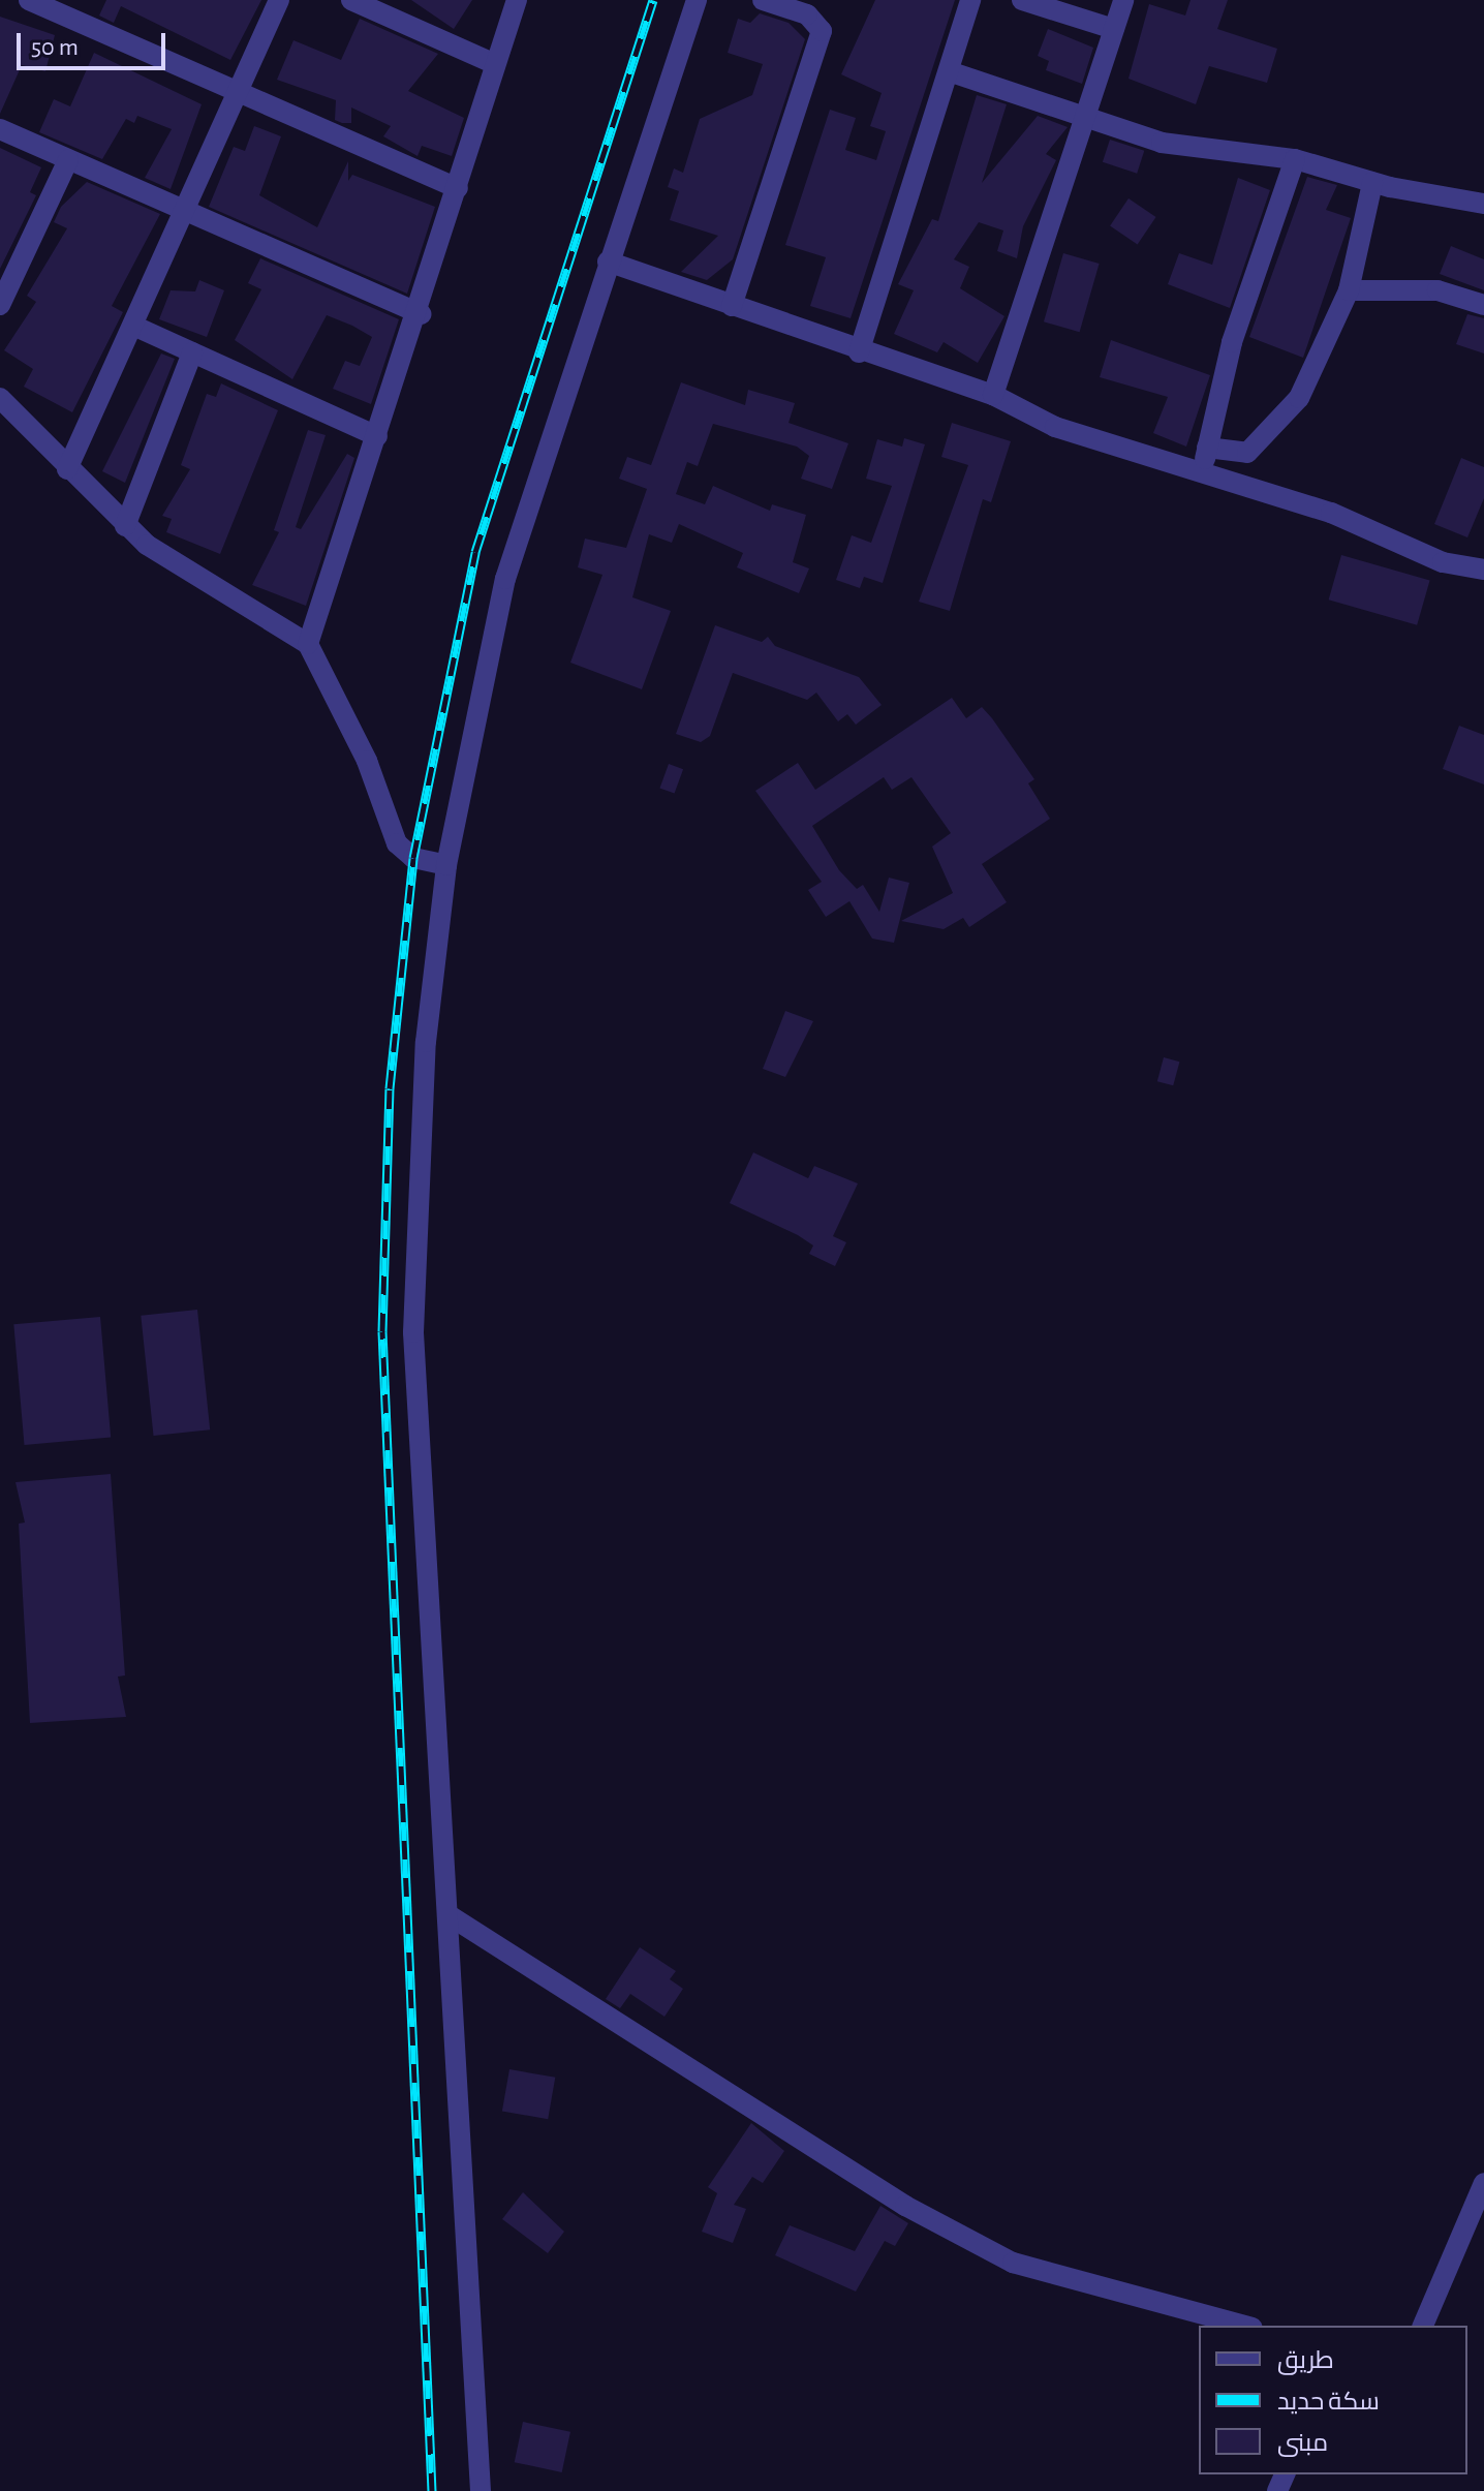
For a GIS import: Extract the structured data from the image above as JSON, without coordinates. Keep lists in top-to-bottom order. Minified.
{"legend":["طريق","سكة حديد","مبنى"],"scale_bar":"50 m"}
